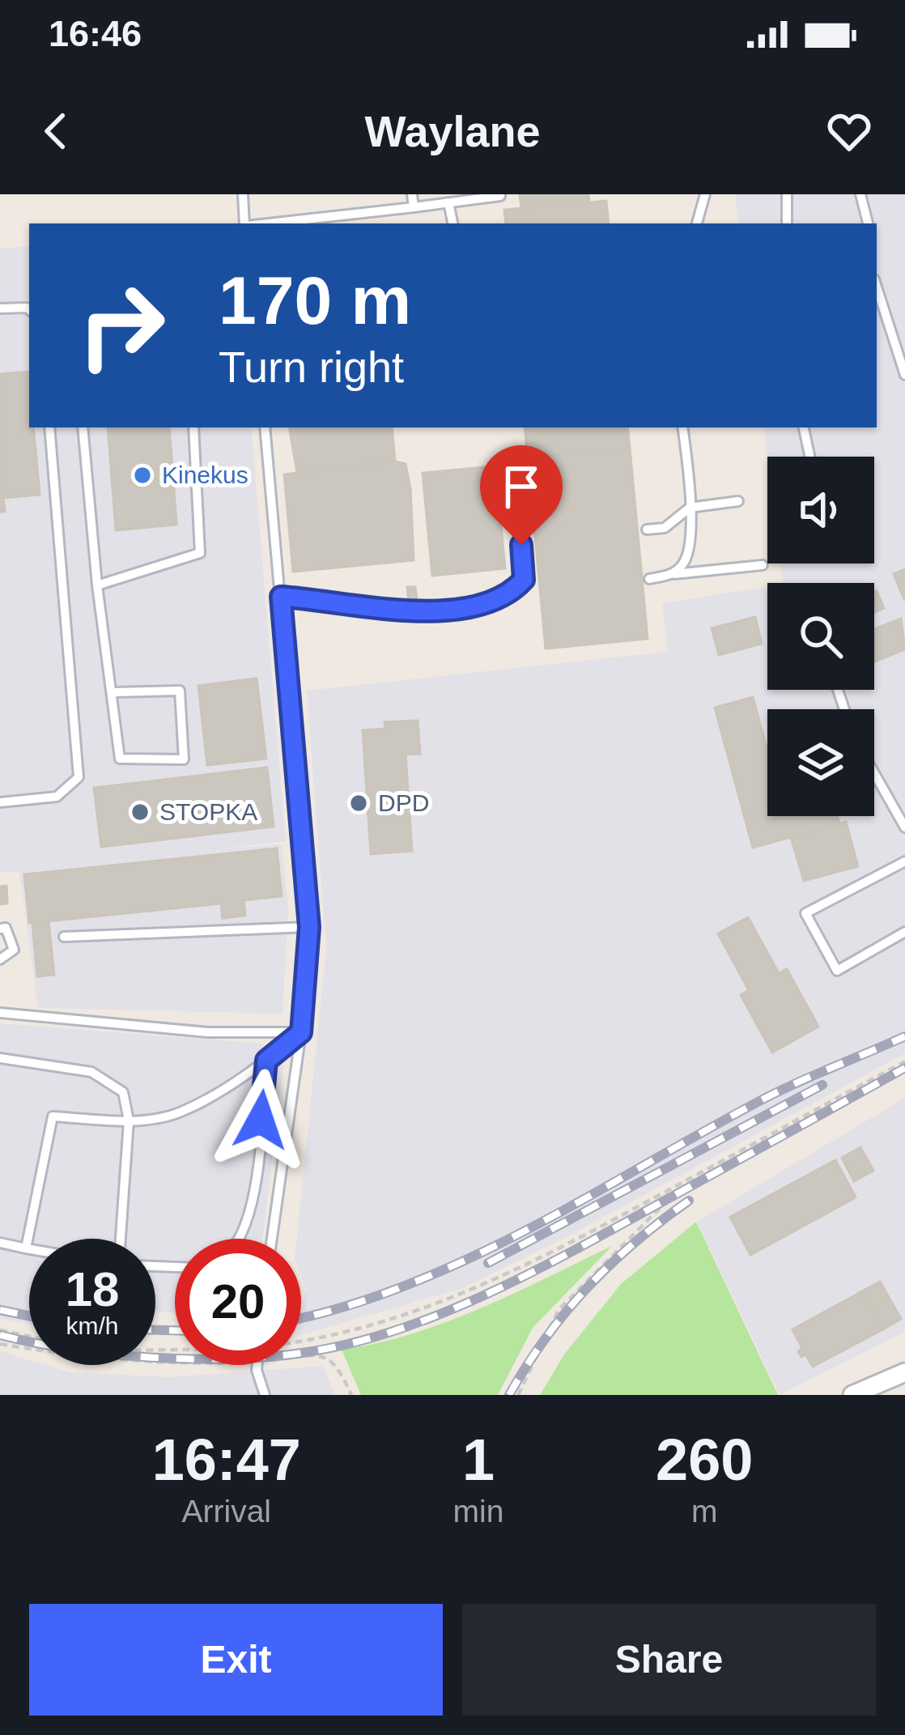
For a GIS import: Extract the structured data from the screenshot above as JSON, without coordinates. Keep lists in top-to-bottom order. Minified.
{"places":["Kinekus","DPD","STOPKA"],"page":{"status":"16:46","header":"Waylane","turn":["170 m","Turn right"],"speed":"18 km/h","limit":"20","eta":["16:47","Arrival","1","min","260","m"],"buttons":["Exit","Share"]}}
